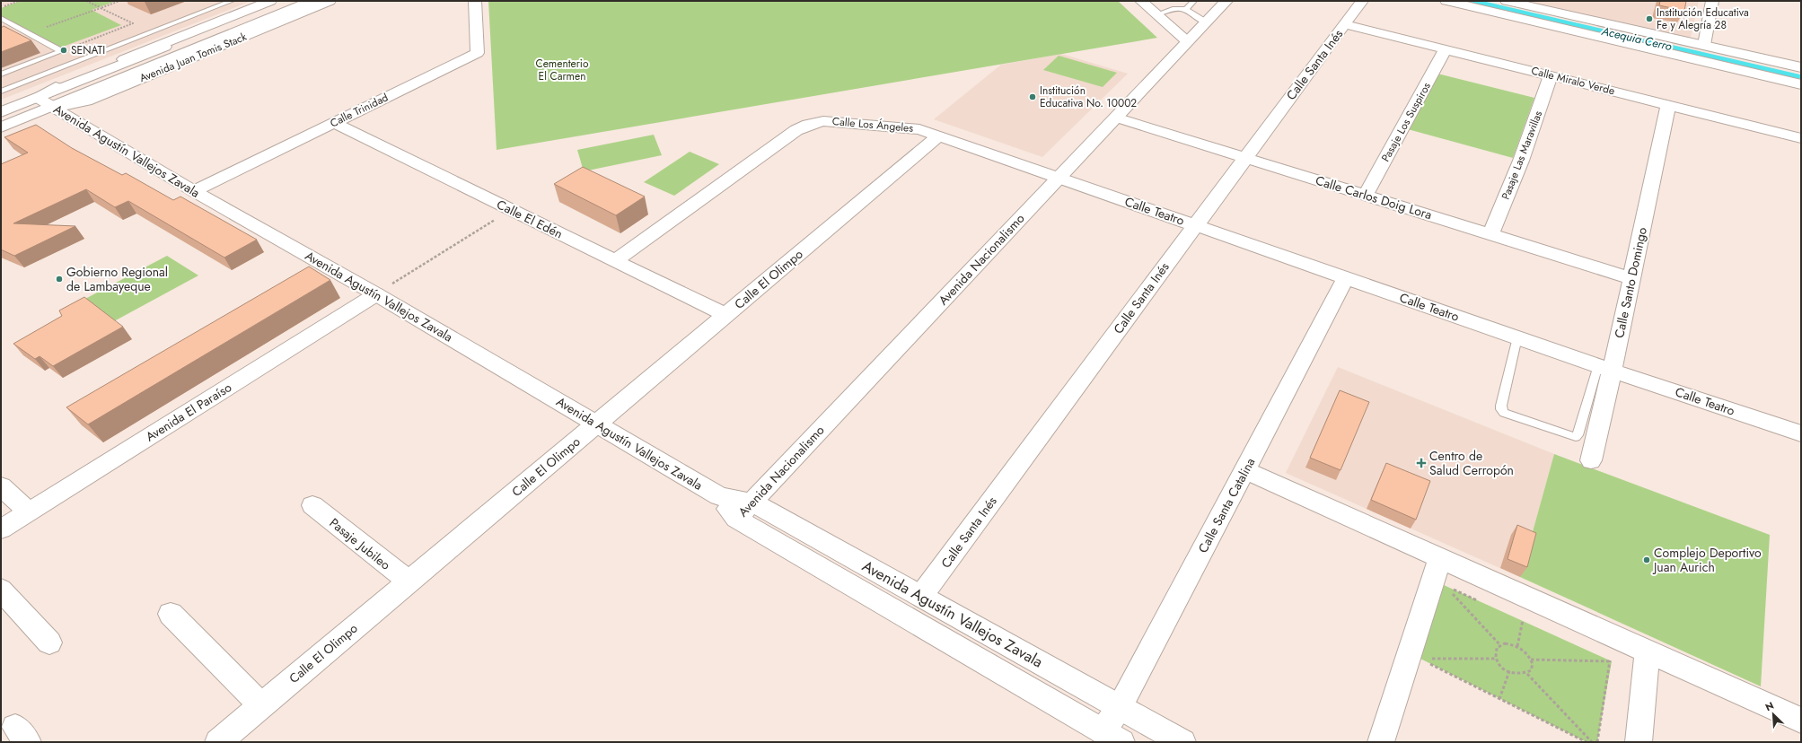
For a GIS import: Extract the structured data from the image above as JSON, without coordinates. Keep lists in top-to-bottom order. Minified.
{"streets":{"street":["Avenida Juan Tomis Stack","Calle Santa Inés","Calle Miralo Verde","Calle Trinidad","Pasaje Los Suspiros","Calle Los Ángeles","Avenida Agustín Vallejos Zavala","Pasaje Las Maravillas","Calle Carlos Doig Lora","Calle Teatro","Calle El Edén","Avenida Nacionalismo","Calle El Olimpo","Calle Santo Domingo","Avenida El Paraíso","Calle Santa Catalina","Pasaje Jubileo"]},"crossings":[["Avenida Juan Tomis Stack","Avenida Agustín Vallejos Zavala"],["Calle Santa Inés","Calle Miralo Verde"],["Calle Santa Inés","Avenida Agustín Vallejos Zavala"],["Calle Santa Inés","Calle Carlos Doig Lora"],["Calle Santa Inés","Calle Teatro"],["Calle Miralo Verde","Pasaje Los Suspiros"],["Calle Miralo Verde","Pasaje Las Maravillas"],["Calle Miralo Verde","Calle Santo Domingo"],["Calle Trinidad","Avenida Agustín Vallejos Zavala"],["Calle Trinidad","Calle El Edén"],["Pasaje Los Suspiros","Calle Carlos Doig Lora"],["Calle Los Ángeles","Calle Teatro"],["Calle Los Ángeles","Calle El Edén"],["Calle Los Ángeles","Avenida Nacionalismo"],["Calle Los Ángeles","Calle El Olimpo"],["Avenida Agustín Vallejos Zavala","Avenida Nacionalismo"],["Avenida Agustín Vallejos Zavala","Calle El Olimpo"],["Avenida Agustín Vallejos Zavala","Avenida El Paraíso"],["Avenida Agustín Vallejos Zavala","Calle Santa Catalina"],["Pasaje Las Maravillas","Calle Carlos Doig Lora"],["Calle Carlos Doig Lora","Avenida Nacionalismo"],["Calle Carlos Doig Lora","Calle Santo Domingo"],["Calle Teatro","Avenida Nacionalismo"],["Calle Teatro","Calle Santo Domingo"],["Calle Teatro","Calle Santa Catalina"],["Calle El Edén","Calle El Olimpo"],["Calle El Olimpo","Pasaje Jubileo"]],"water":["Acequia Cerro"],"parks":["Cementerio El Carmen"],"places":{"other":["Institución Educativa Fe y Alegría 28","SENATI","Institución Educativa No. 10002","Gobierno Regional de Lambayeque","Complejo Deportivo Juan Aurich"],"health":["Centro de Salud Cerropón"]},"north":"top left"}
